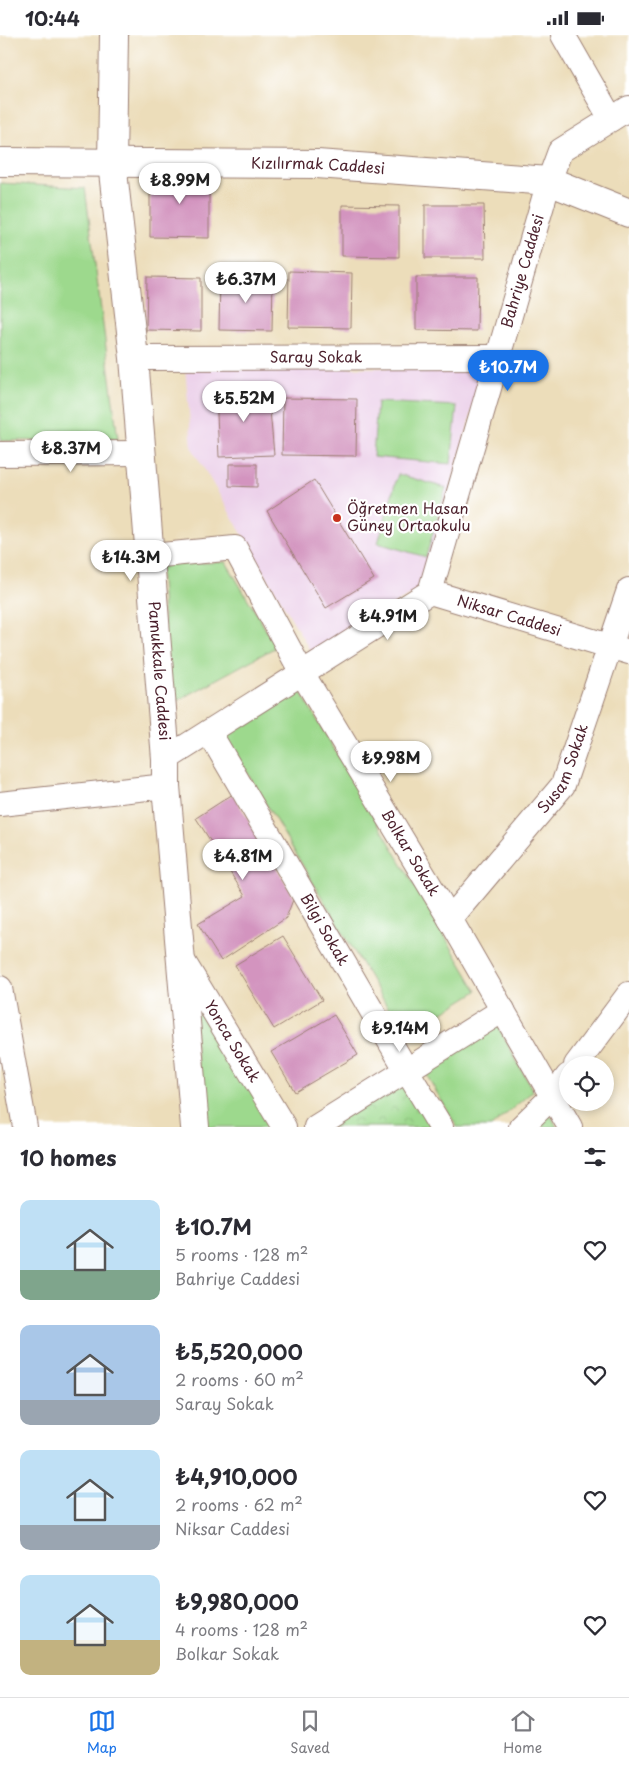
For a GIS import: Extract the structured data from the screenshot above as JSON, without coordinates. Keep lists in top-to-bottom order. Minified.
{"streets":{"street":["Kızılırmak Caddesi","Bahriye Caddesi","Saray Sokak","Niksar Caddesi","Pamukkale Caddesi","Susam Sokak","Bolkar Sokak","Bilgi Sokak","Yonca Sokak"]},"crossings":[["Kızılırmak Caddesi","Bahriye Caddesi"],["Kızılırmak Caddesi","Pamukkale Caddesi"],["Bahriye Caddesi","Saray Sokak"],["Bahriye Caddesi","Niksar Caddesi"],["Saray Sokak","Pamukkale Caddesi"],["Niksar Caddesi","Susam Sokak"],["Pamukkale Caddesi","Bolkar Sokak"],["Pamukkale Caddesi","Yonca Sokak"],["Susam Sokak","Bolkar Sokak"]],"places":["Öğretmen Hasan Güney Ortaokulu"],"page":{"status":"10:44","price":["₺8.99M","₺6.37M","₺10.7M","₺5.52M","₺8.37M","₺14.3M","₺4.91M","₺9.98M","₺4.81M","₺9.14M"],"heading":"10 homes","list":[{"name":"₺10.7M","note":"5 rooms · 128 m² · Bahriye Caddesi"},{"name":"₺5,520,000","note":"2 rooms · 60 m² · Saray Sokak"},{"name":"₺4,910,000","note":"2 rooms · 62 m² · Niksar Caddesi"},{"name":"₺9,980,000","note":"4 rooms · 128 m² · Bolkar Sokak"}],"tabs":["Map","Saved","Home"]}}
